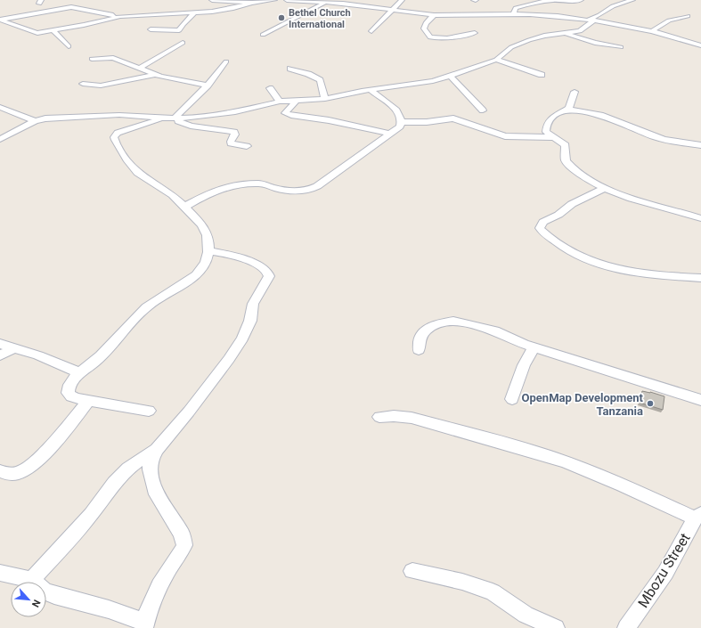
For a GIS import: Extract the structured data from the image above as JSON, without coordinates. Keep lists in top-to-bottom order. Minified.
{"streets":{"street":["Mbozu Street"]},"places":["Bethel Church International","OpenMap Development Tanzania"],"north":"bottom right"}
